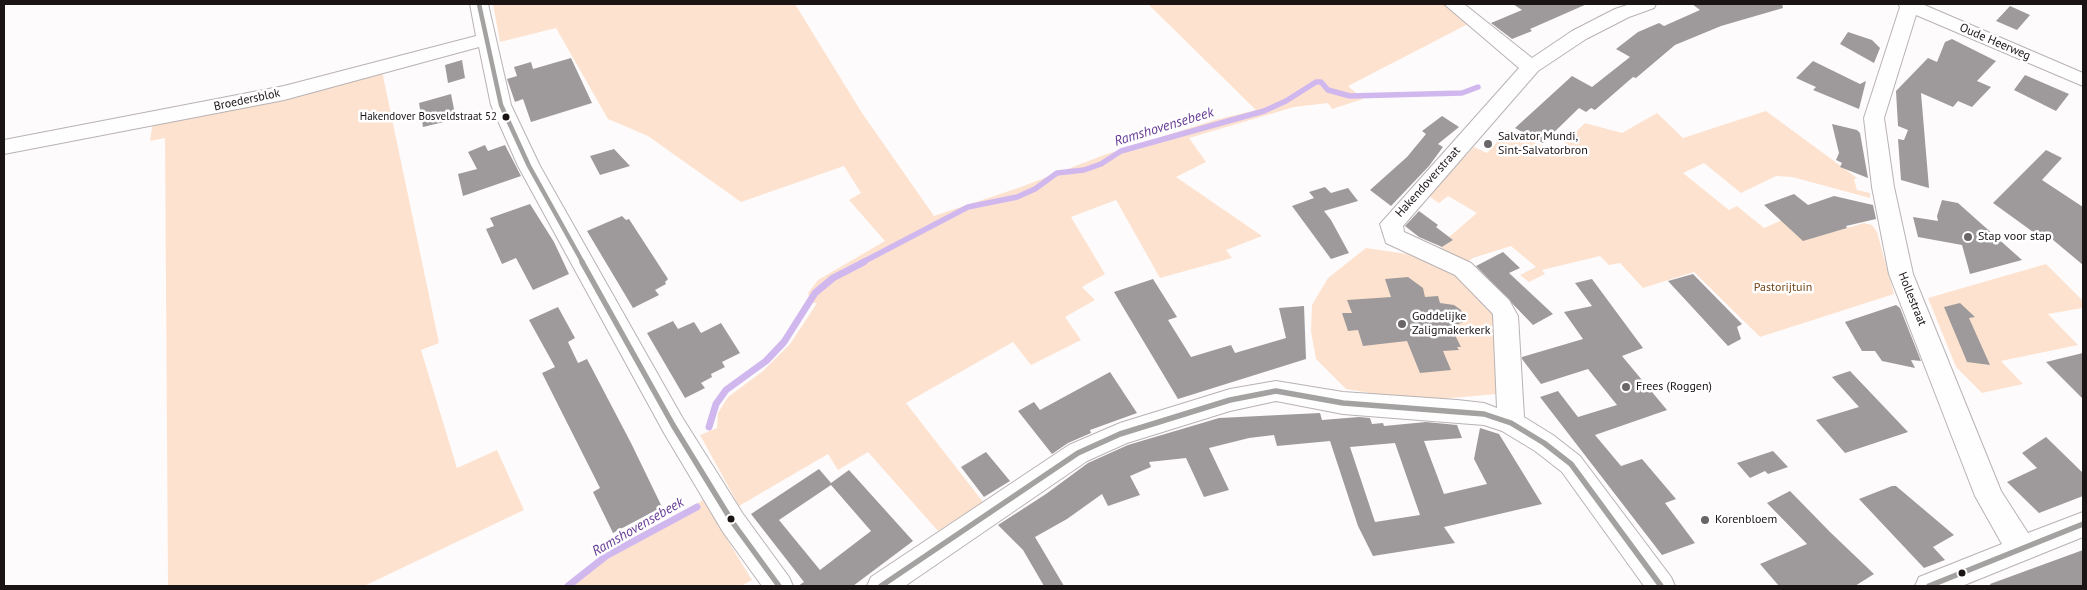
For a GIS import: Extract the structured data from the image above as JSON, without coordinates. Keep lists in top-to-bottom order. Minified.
{"streets":{"street":["Oude Heerweg","Broedersblok","Hakendoverstraat","Hollestraat"]},"crossings":[["Oude Heerweg","Hollestraat"]],"water":["Ramshovensebeek"],"parks":["Pastorijtuin"],"places":["Hakendover Bosveldstraat 52","Salvator Mundi, Sint-Salvatorbron","Stap voor stap","Goddelijke Zaligmakerkerk","Frees (Roggen)","Korenbloem"]}
